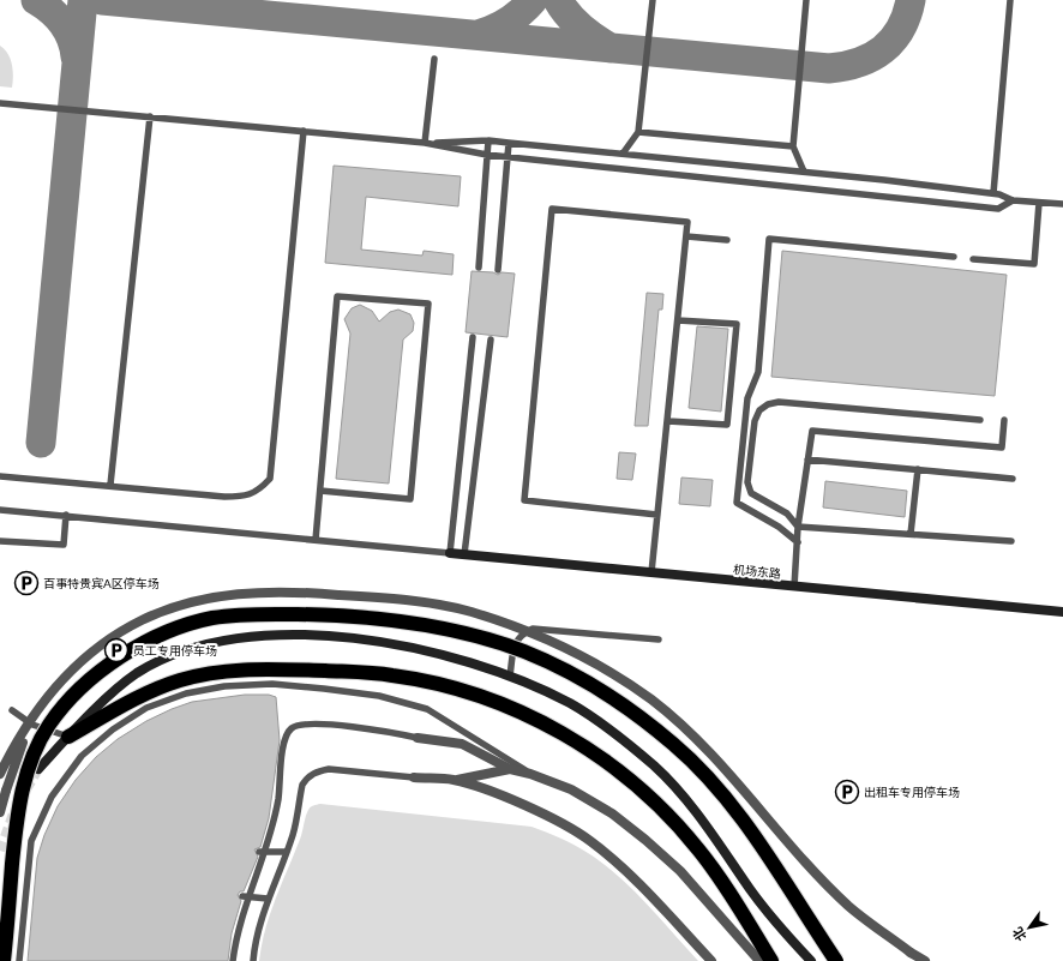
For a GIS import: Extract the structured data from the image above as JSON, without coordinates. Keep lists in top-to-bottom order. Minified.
{"streets":{"main road":["机场东路"]},"places":{"parking":["百事特贵宾A区停车场","员工专用停车场","出租车专用停车场"]},"north":"bottom left"}
